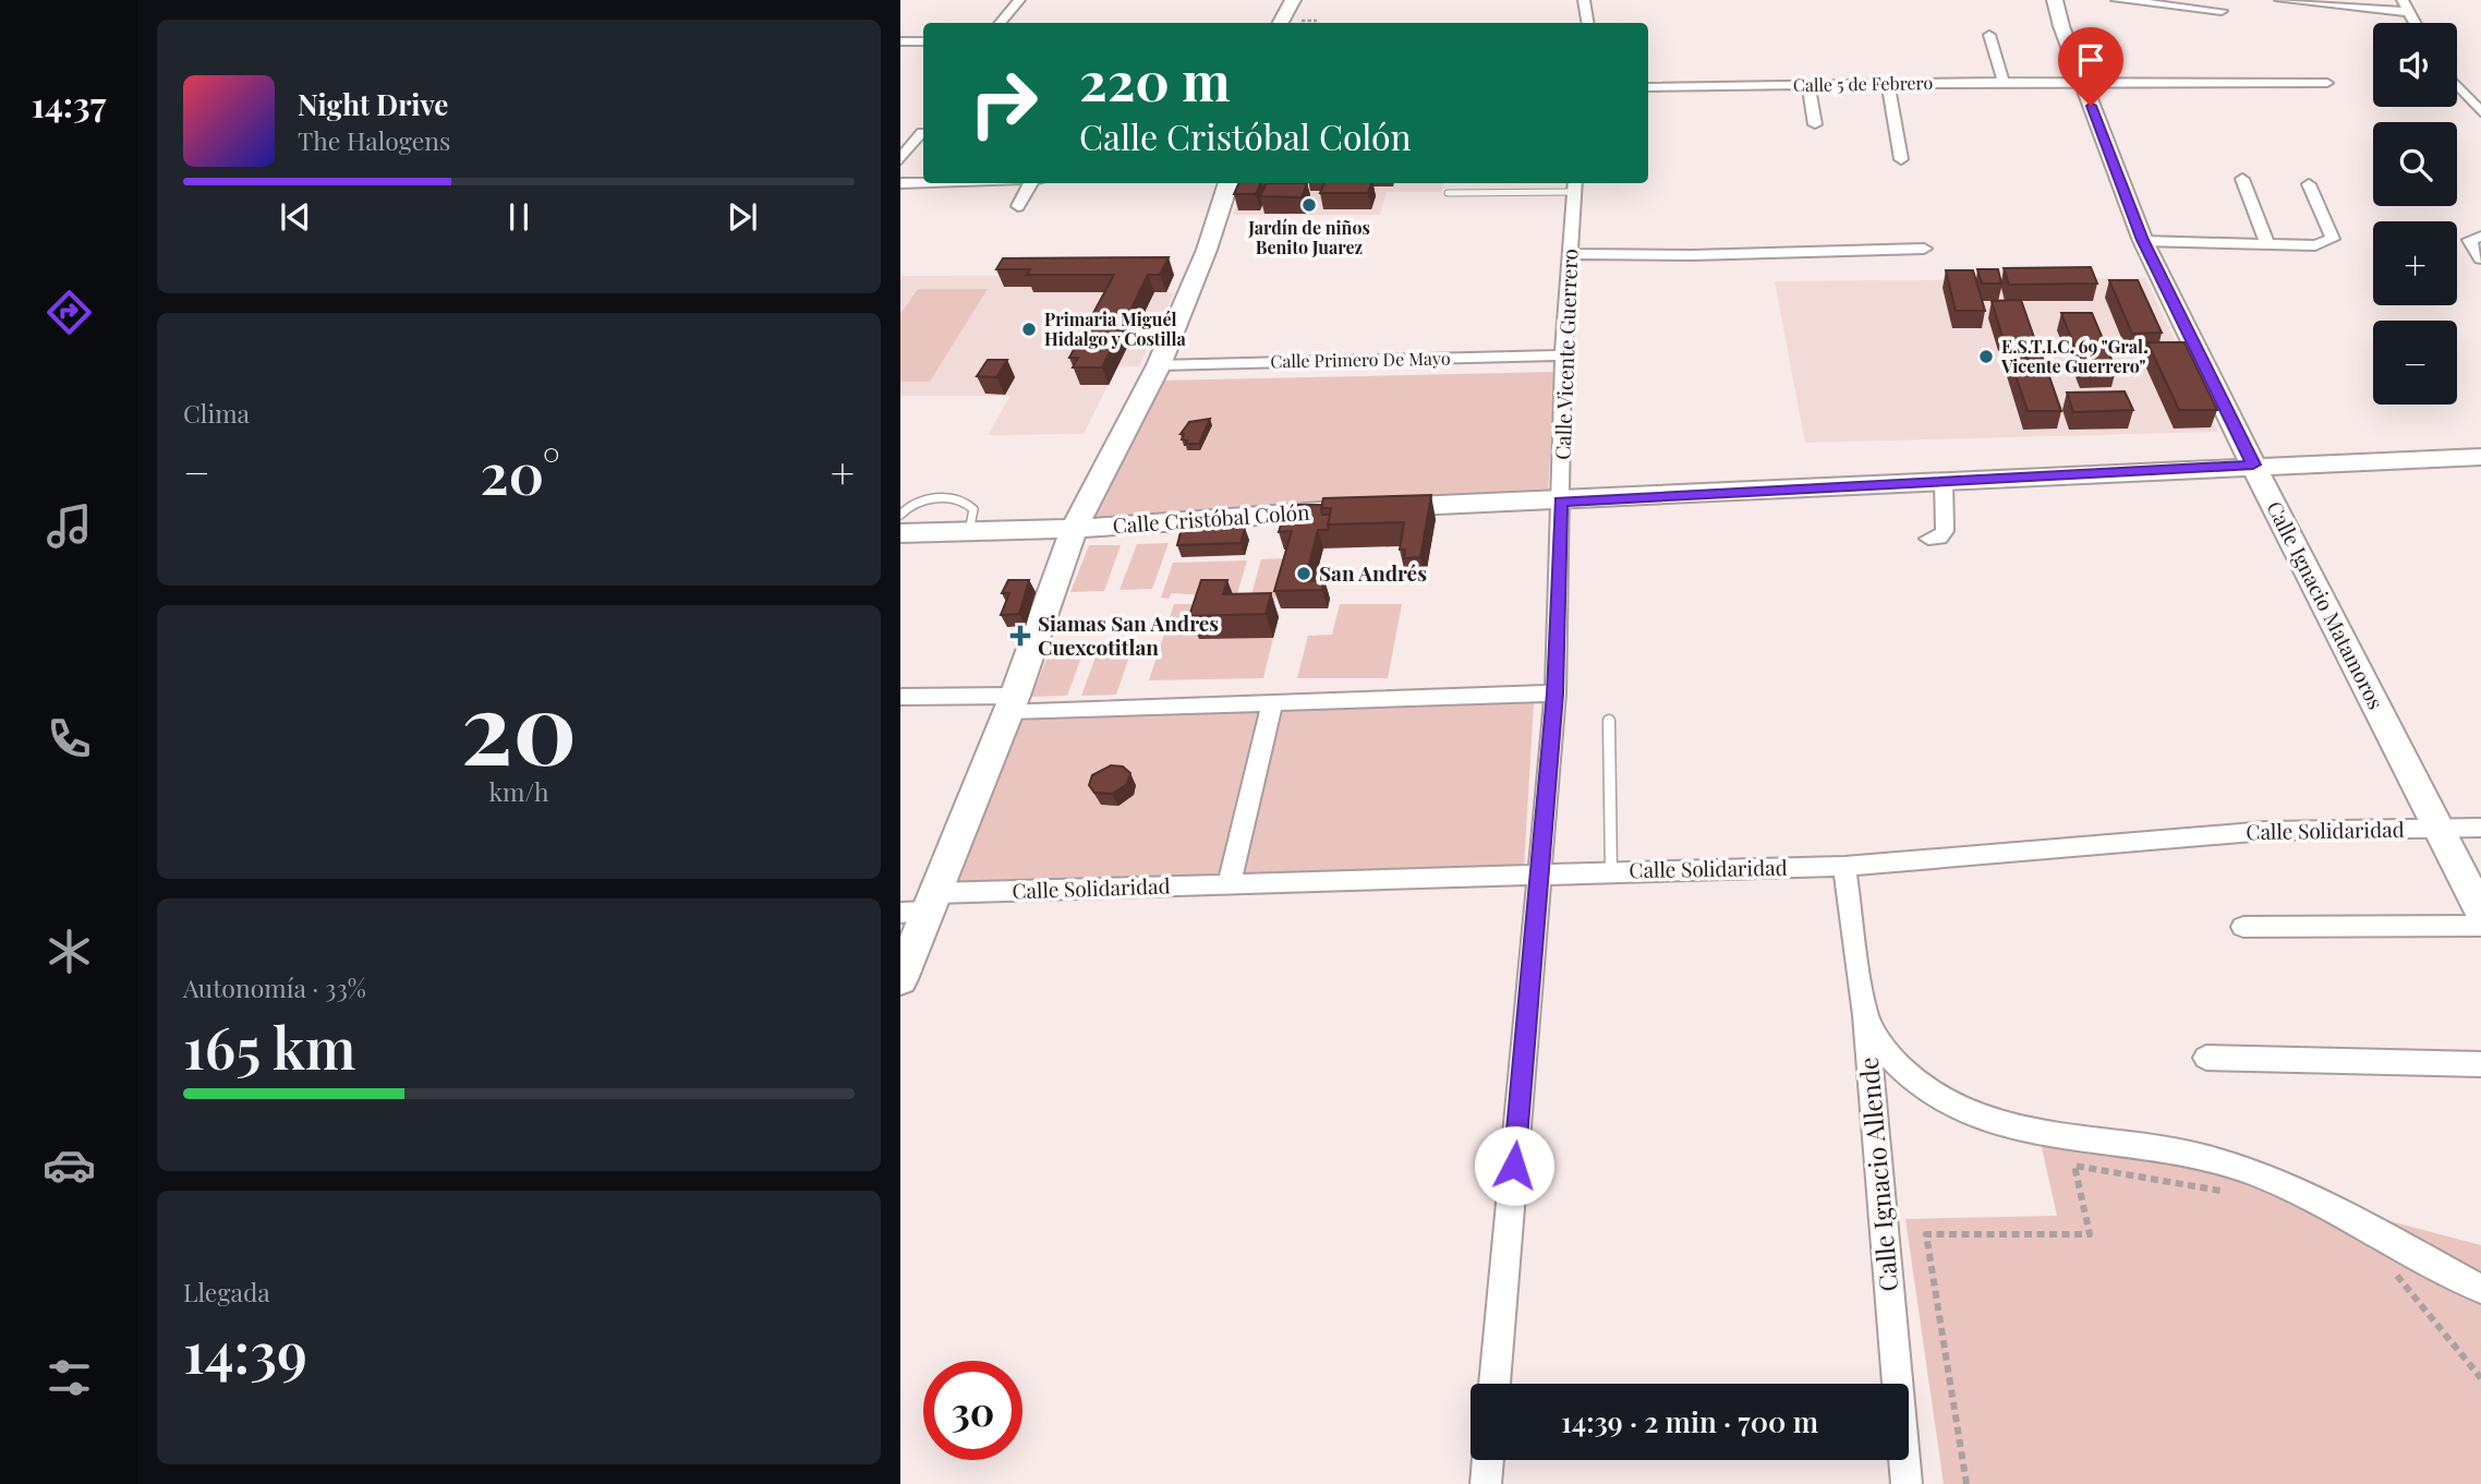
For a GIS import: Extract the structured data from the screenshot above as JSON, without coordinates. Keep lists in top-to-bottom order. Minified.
{"streets":{"main road":["Calle Cristóbal Colón","Calle Ignacio Matamoros"],"street":["Calle 5 de Febrero","Calle Vicente Guerrero","Calle Primero De Mayo","Calle Solidaridad","Calle Ignacio Allende"]},"crossings":[["Calle 5 de Febrero","Calle Ignacio Matamoros"],["Calle Vicente Guerrero","Calle Primero De Mayo"],["Calle Vicente Guerrero","Calle Cristóbal Colón"],["Calle Vicente Guerrero","Calle Solidaridad"],["Calle Cristóbal Colón","Calle Ignacio Matamoros"],["Calle Ignacio Matamoros","Calle Solidaridad"],["Calle Solidaridad","Calle Ignacio Allende"]],"places":{"other":["Jardín de niños Benito Juarez","Primaria Miguél Hidalgo y Costilla","E.S.T.I.C. 69 \"Gral. Vicente Guerrero\"","San Andrés"],"health":["Siamas San Andres Cuexcotitlan"]},"page":{"tabs":"14:37","map_buttons":["+","−"],"turn":["220 m","Calle Cristóbal Colón"],"song":["Night Drive","The Halogens"],"tile":["Clima",["20","km/h"],["Autonomía · 33%","165 km"],["Llegada","14:39"]],"heat":["−","20°","+"],"limit":"30","trip":"14:39 · 2 min · 700 m"}}
